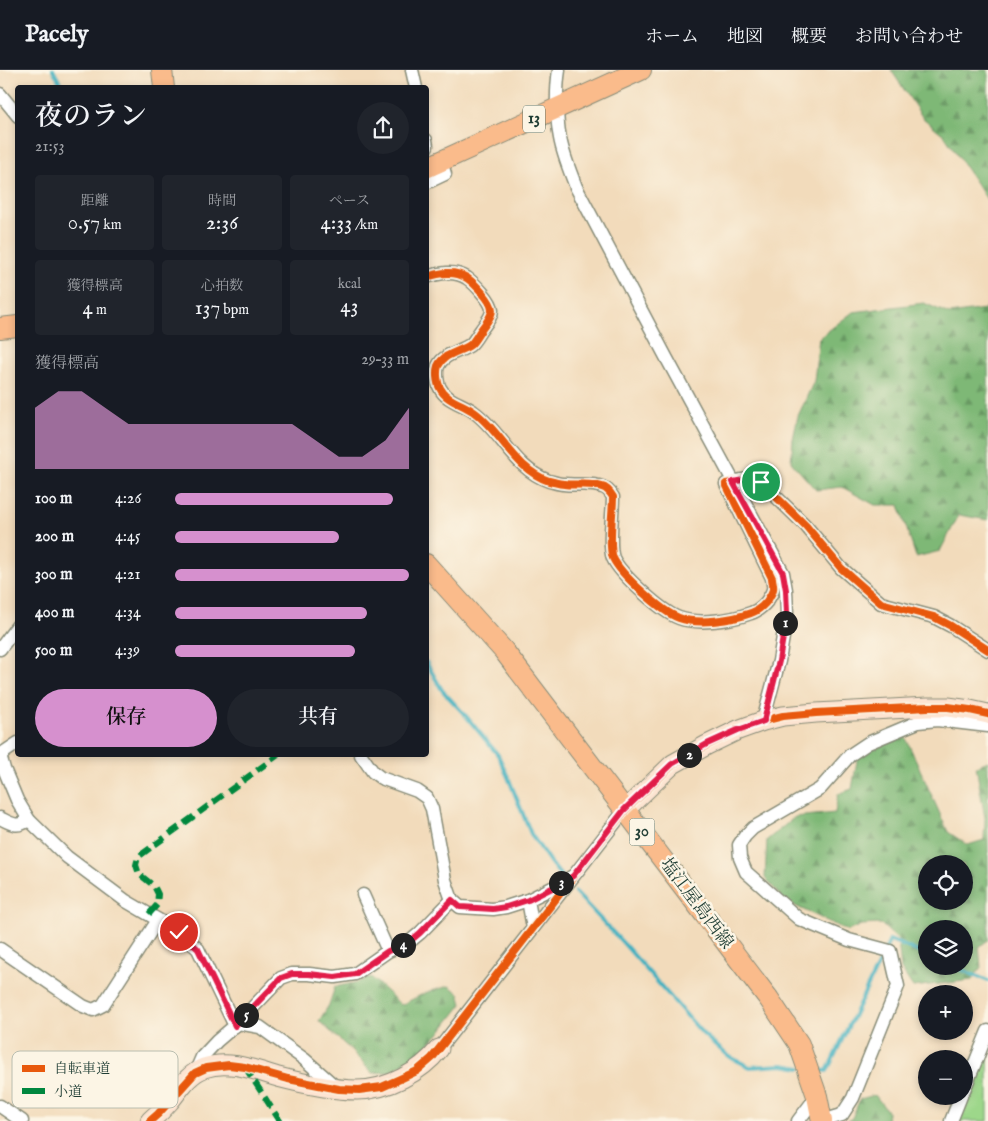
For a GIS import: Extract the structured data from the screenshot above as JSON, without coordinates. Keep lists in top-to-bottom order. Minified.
{"streets":{"main road":["13","30","塩江屋島西線"]},"legend":["自転車道","小道"],"page":{"header":"Pacely","nav":["ホーム","地図","概要","お問い合わせ"],"heading":["夜のラン","21:53"],"stats":[["距離","0.57 km"],["時間","2:36"],["ペース","4:33 /km"],["獲得標高","4 m"],["心拍数","137 bpm"],["kcal","43"]],"chart":["獲得標高","29–33 m"],"list":[{"name":"100 m","note":"4:26"},{"name":"200 m","note":"4:45"},{"name":"300 m","note":"4:21"},{"name":"400 m","note":"4:34"},{"name":"500 m","note":"4:39"}],"pins":["1","2","3","4","5"],"buttons":["保存","共有"],"map_buttons":["+","−"]}}
